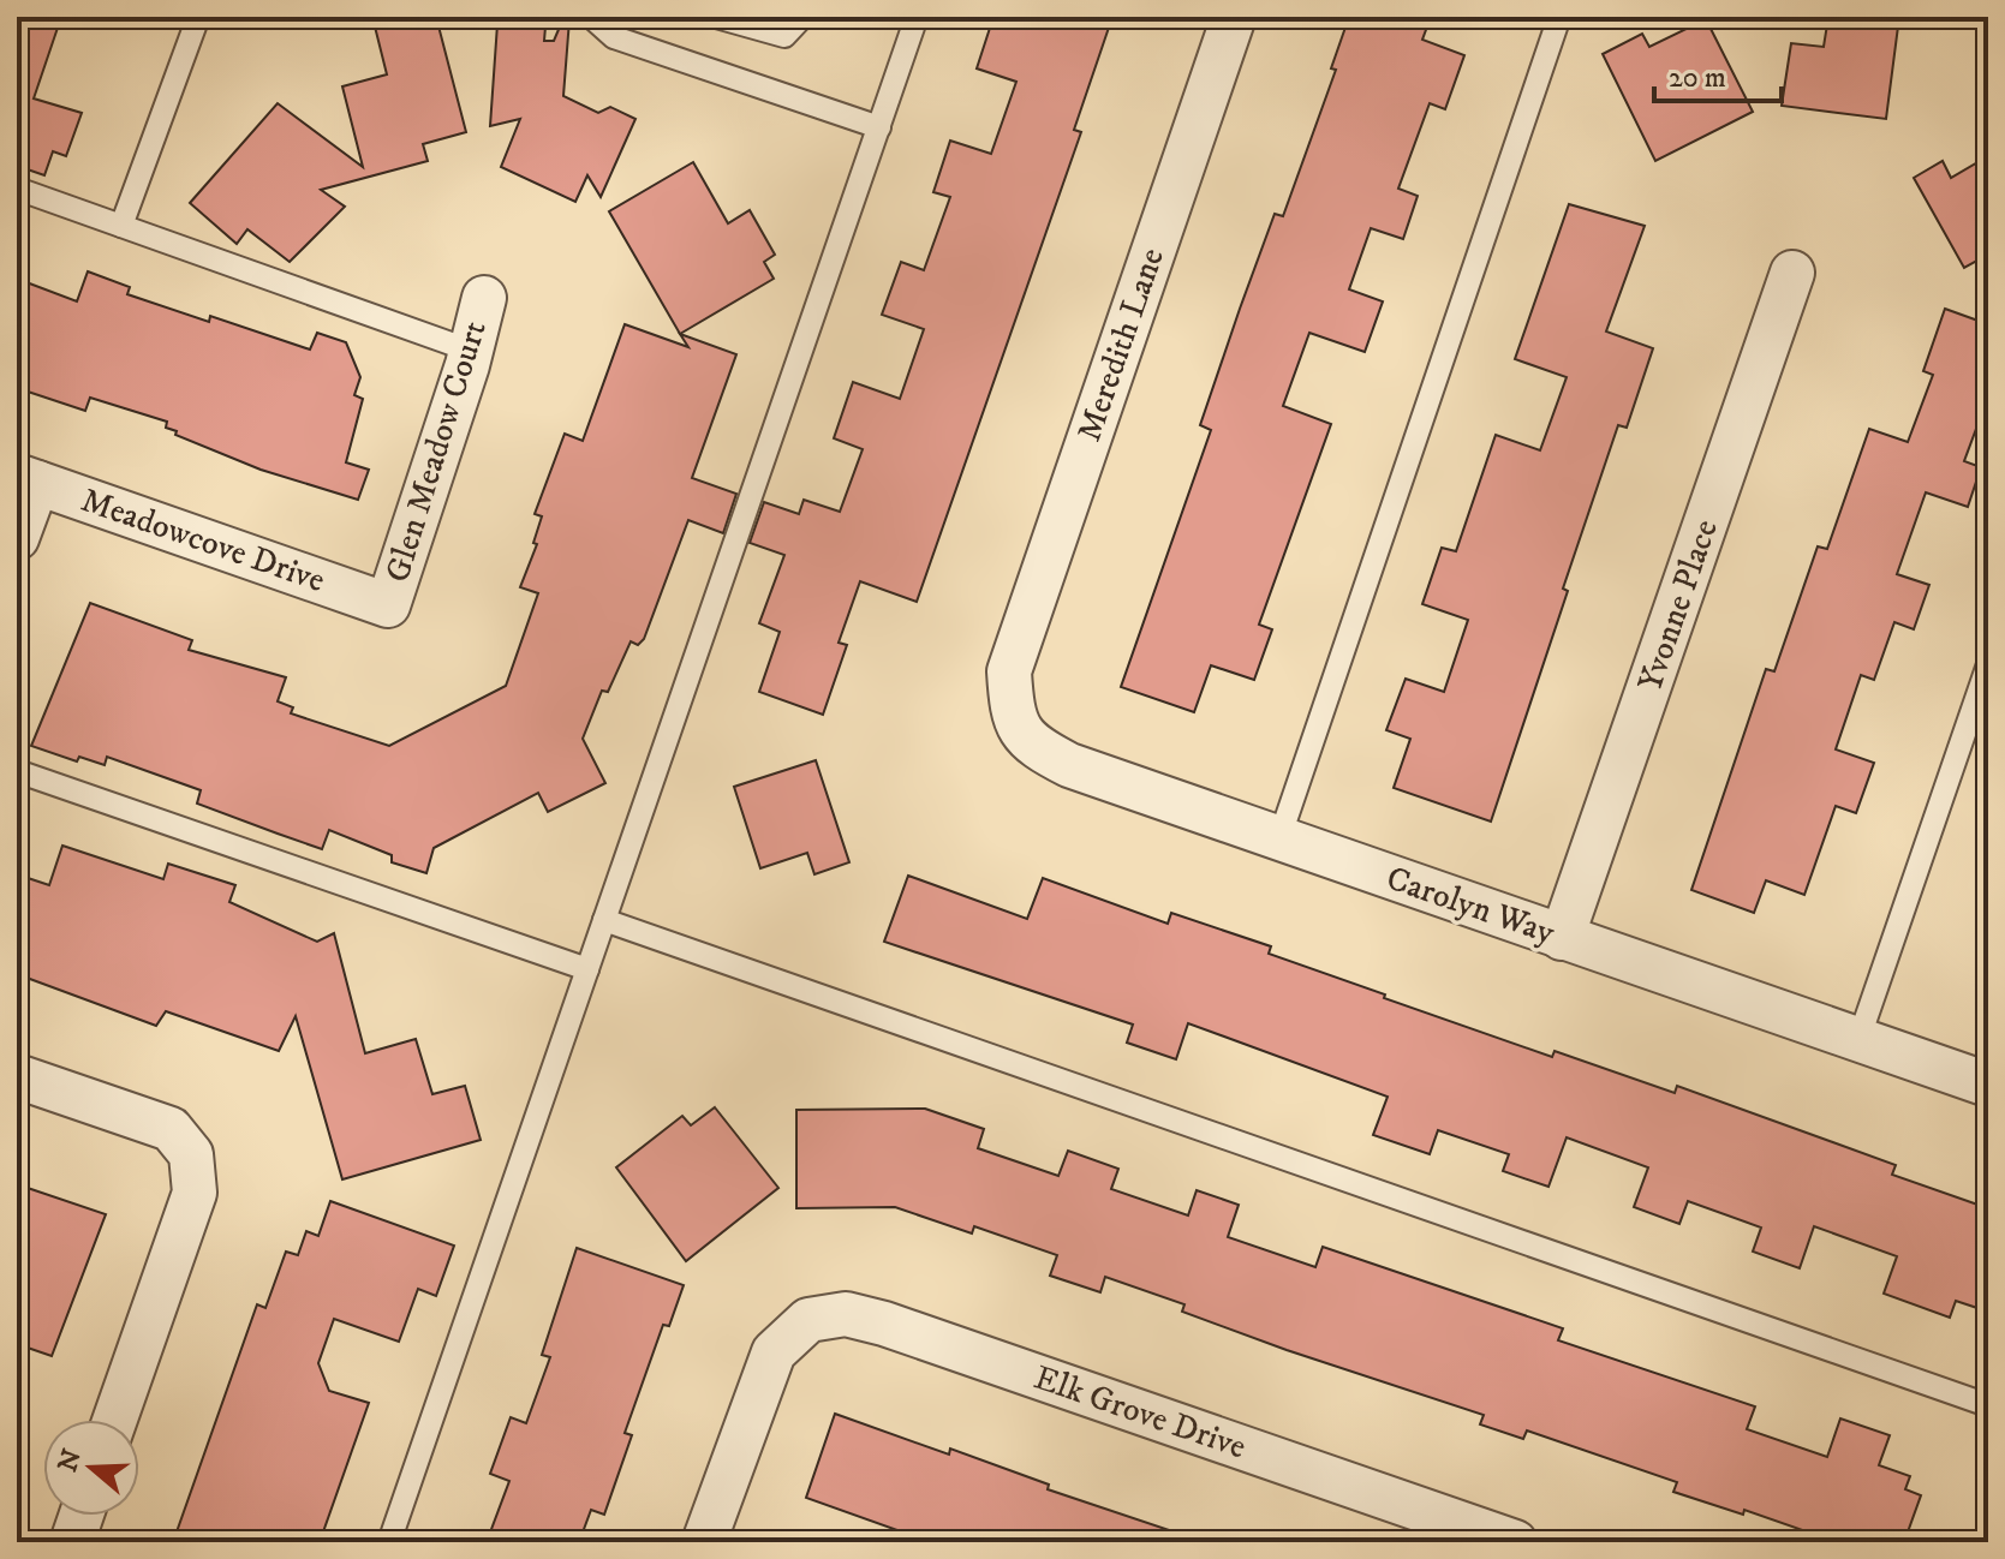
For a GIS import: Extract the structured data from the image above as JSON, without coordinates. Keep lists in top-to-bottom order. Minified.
{"streets":{"street":["Meredith Lane","Glen Meadow Court","Meadowcove Drive","Yvonne Place","Carolyn Way","Elk Grove Drive"]},"crossings":[["Meredith Lane","Carolyn Way"],["Glen Meadow Court","Meadowcove Drive"],["Yvonne Place","Carolyn Way"]],"scale_bar":"20 m","north":"left"}
